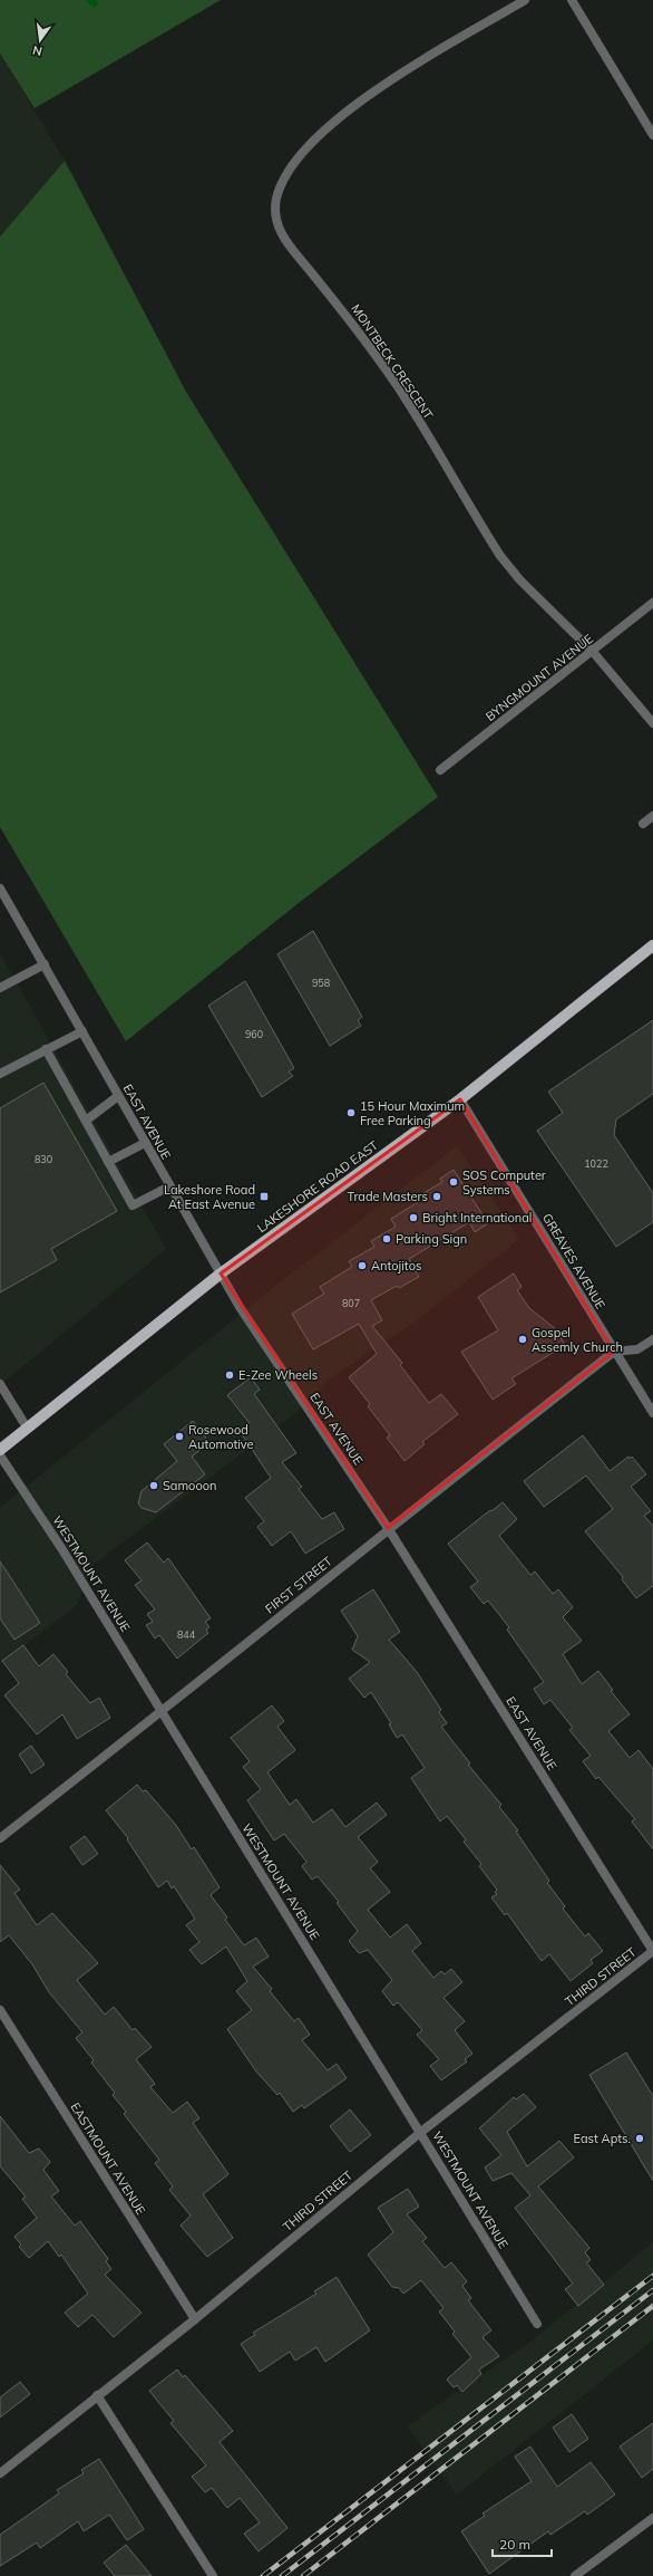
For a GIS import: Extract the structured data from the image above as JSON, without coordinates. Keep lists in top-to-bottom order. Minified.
{"streets":{"main road":["LAKESHORE ROAD EAST"],"street":["MONTBECK CRESCENT","BYNGMOUNT AVENUE","EAST AVENUE","GREAVES AVENUE","WESTMOUNT AVENUE","FIRST STREET","THIRD STREET","EASTMOUNT AVENUE"]},"crossings":[["MONTBECK CRESCENT","BYNGMOUNT AVENUE"],["EAST AVENUE","LAKESHORE ROAD EAST"],["EAST AVENUE","FIRST STREET"],["EAST AVENUE","THIRD STREET"],["LAKESHORE ROAD EAST","GREAVES AVENUE"],["GREAVES AVENUE","FIRST STREET"],["WESTMOUNT AVENUE","FIRST STREET"],["WESTMOUNT AVENUE","THIRD STREET"],["THIRD STREET","EASTMOUNT AVENUE"]],"places":{"other":["15 Hour Maximum Free Parking","SOS Computer Systems","Trade Masters","Bright International","Parking Sign","Antojitos","Gospel Assemly Church","E-Zee Wheels","Rosewood Automotive","Samooon","East Apts."],"transit":["Lakeshore Road At East Avenue"]},"house_numbers":["958","960","830","1022","807","844"],"scale_bar":"20 m","north":"bottom"}
